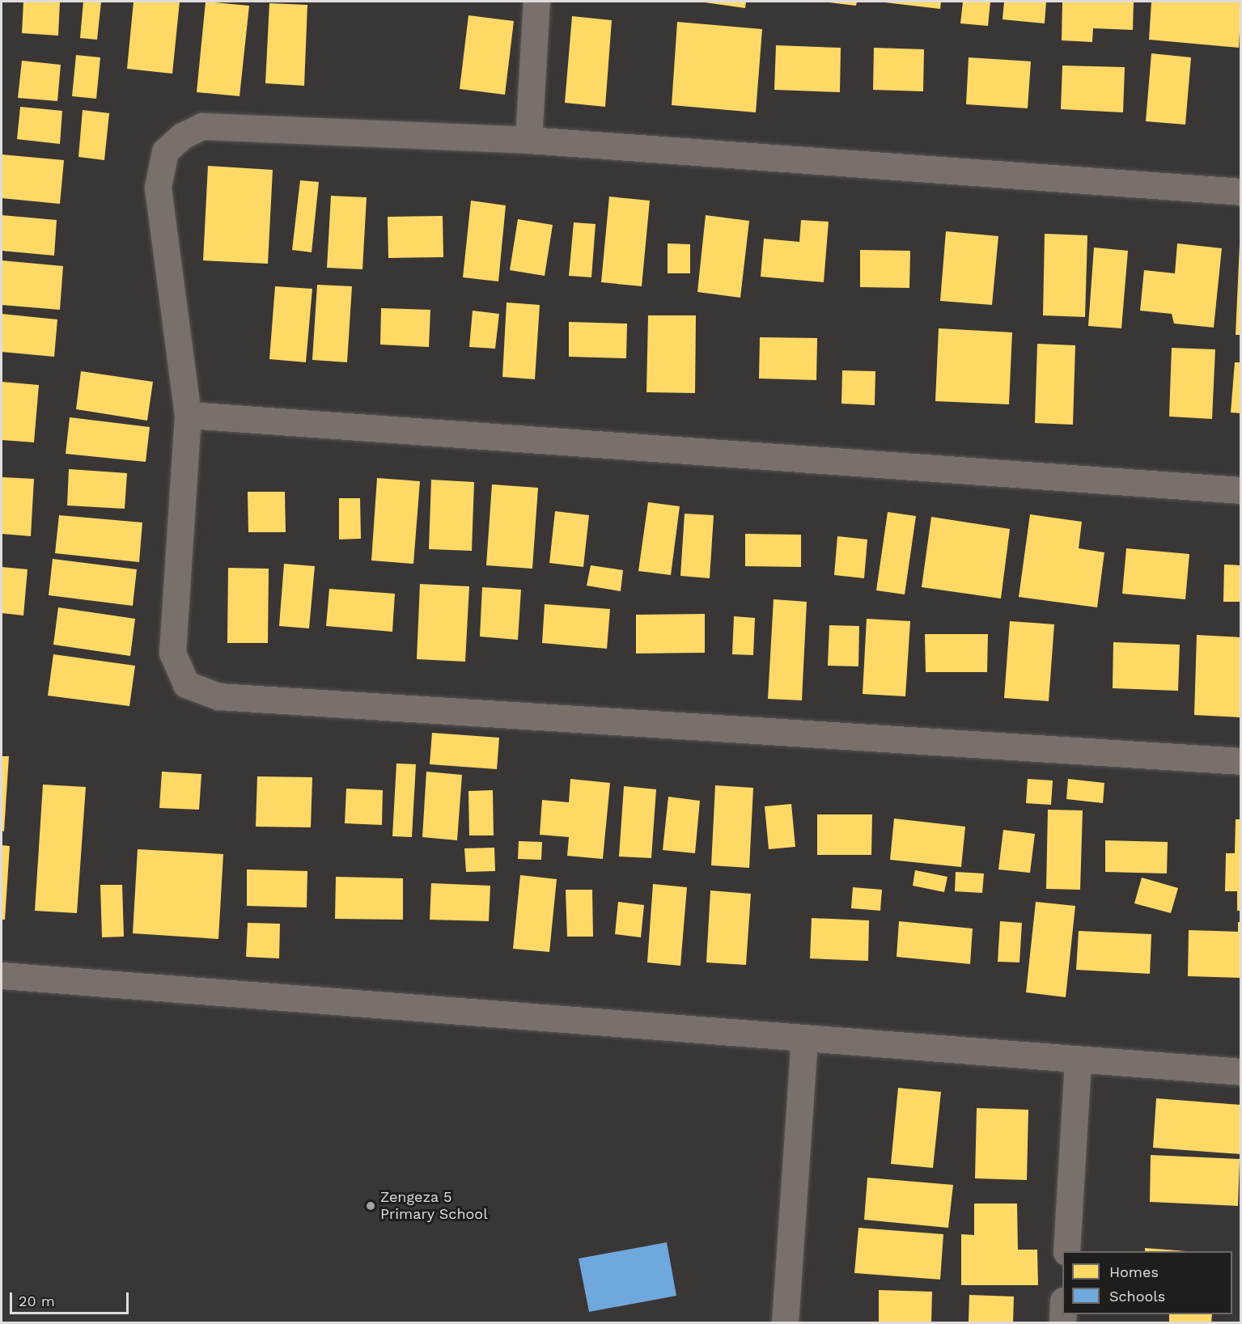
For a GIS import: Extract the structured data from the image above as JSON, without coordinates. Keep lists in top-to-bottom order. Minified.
{"places":["Zengeza 5 Primary School"],"legend":["Homes","Schools"],"scale_bar":"20 m"}
